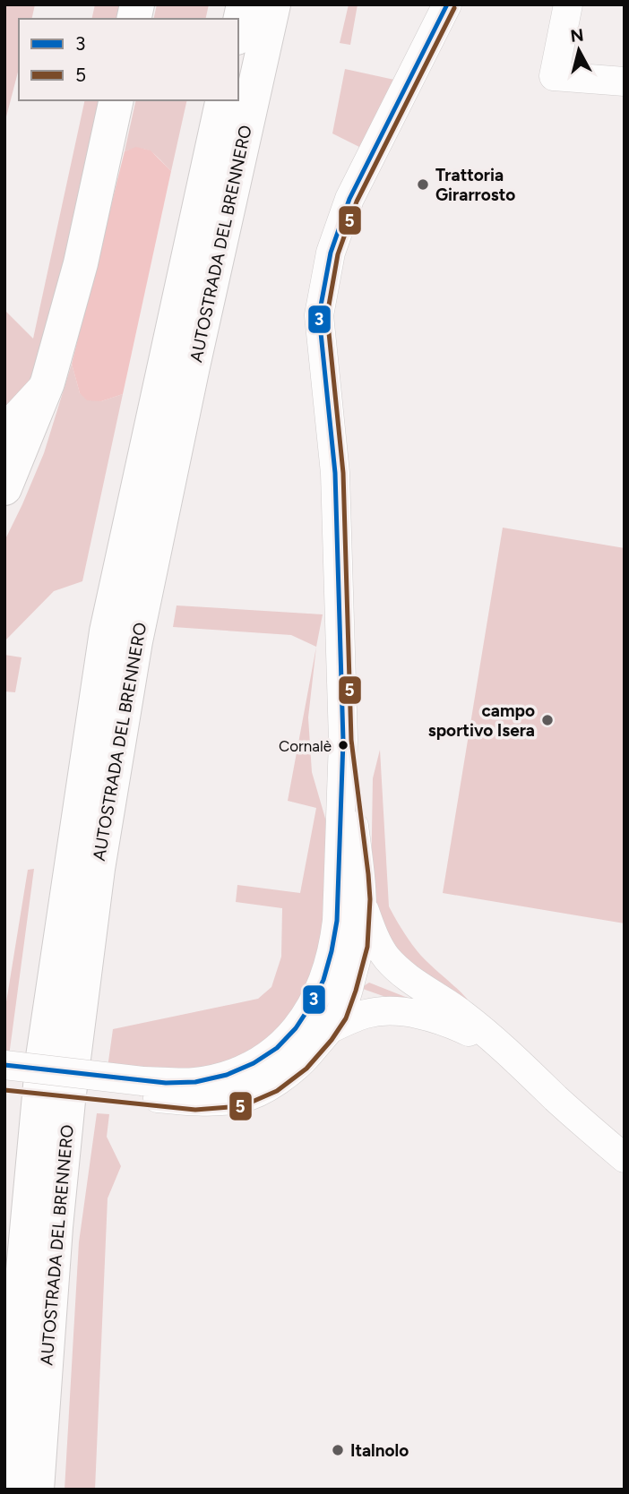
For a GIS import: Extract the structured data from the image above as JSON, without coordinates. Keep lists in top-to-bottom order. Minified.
{"streets":{"main road":["AUTOSTRADA DEL BRENNERO"]},"places":["Trattoria Girarrosto","campo sportivo Isera","Cornalè","Italnolo"],"lines":["transit line 3","transit line 5"],"legend":["3","5"],"north":"top"}
